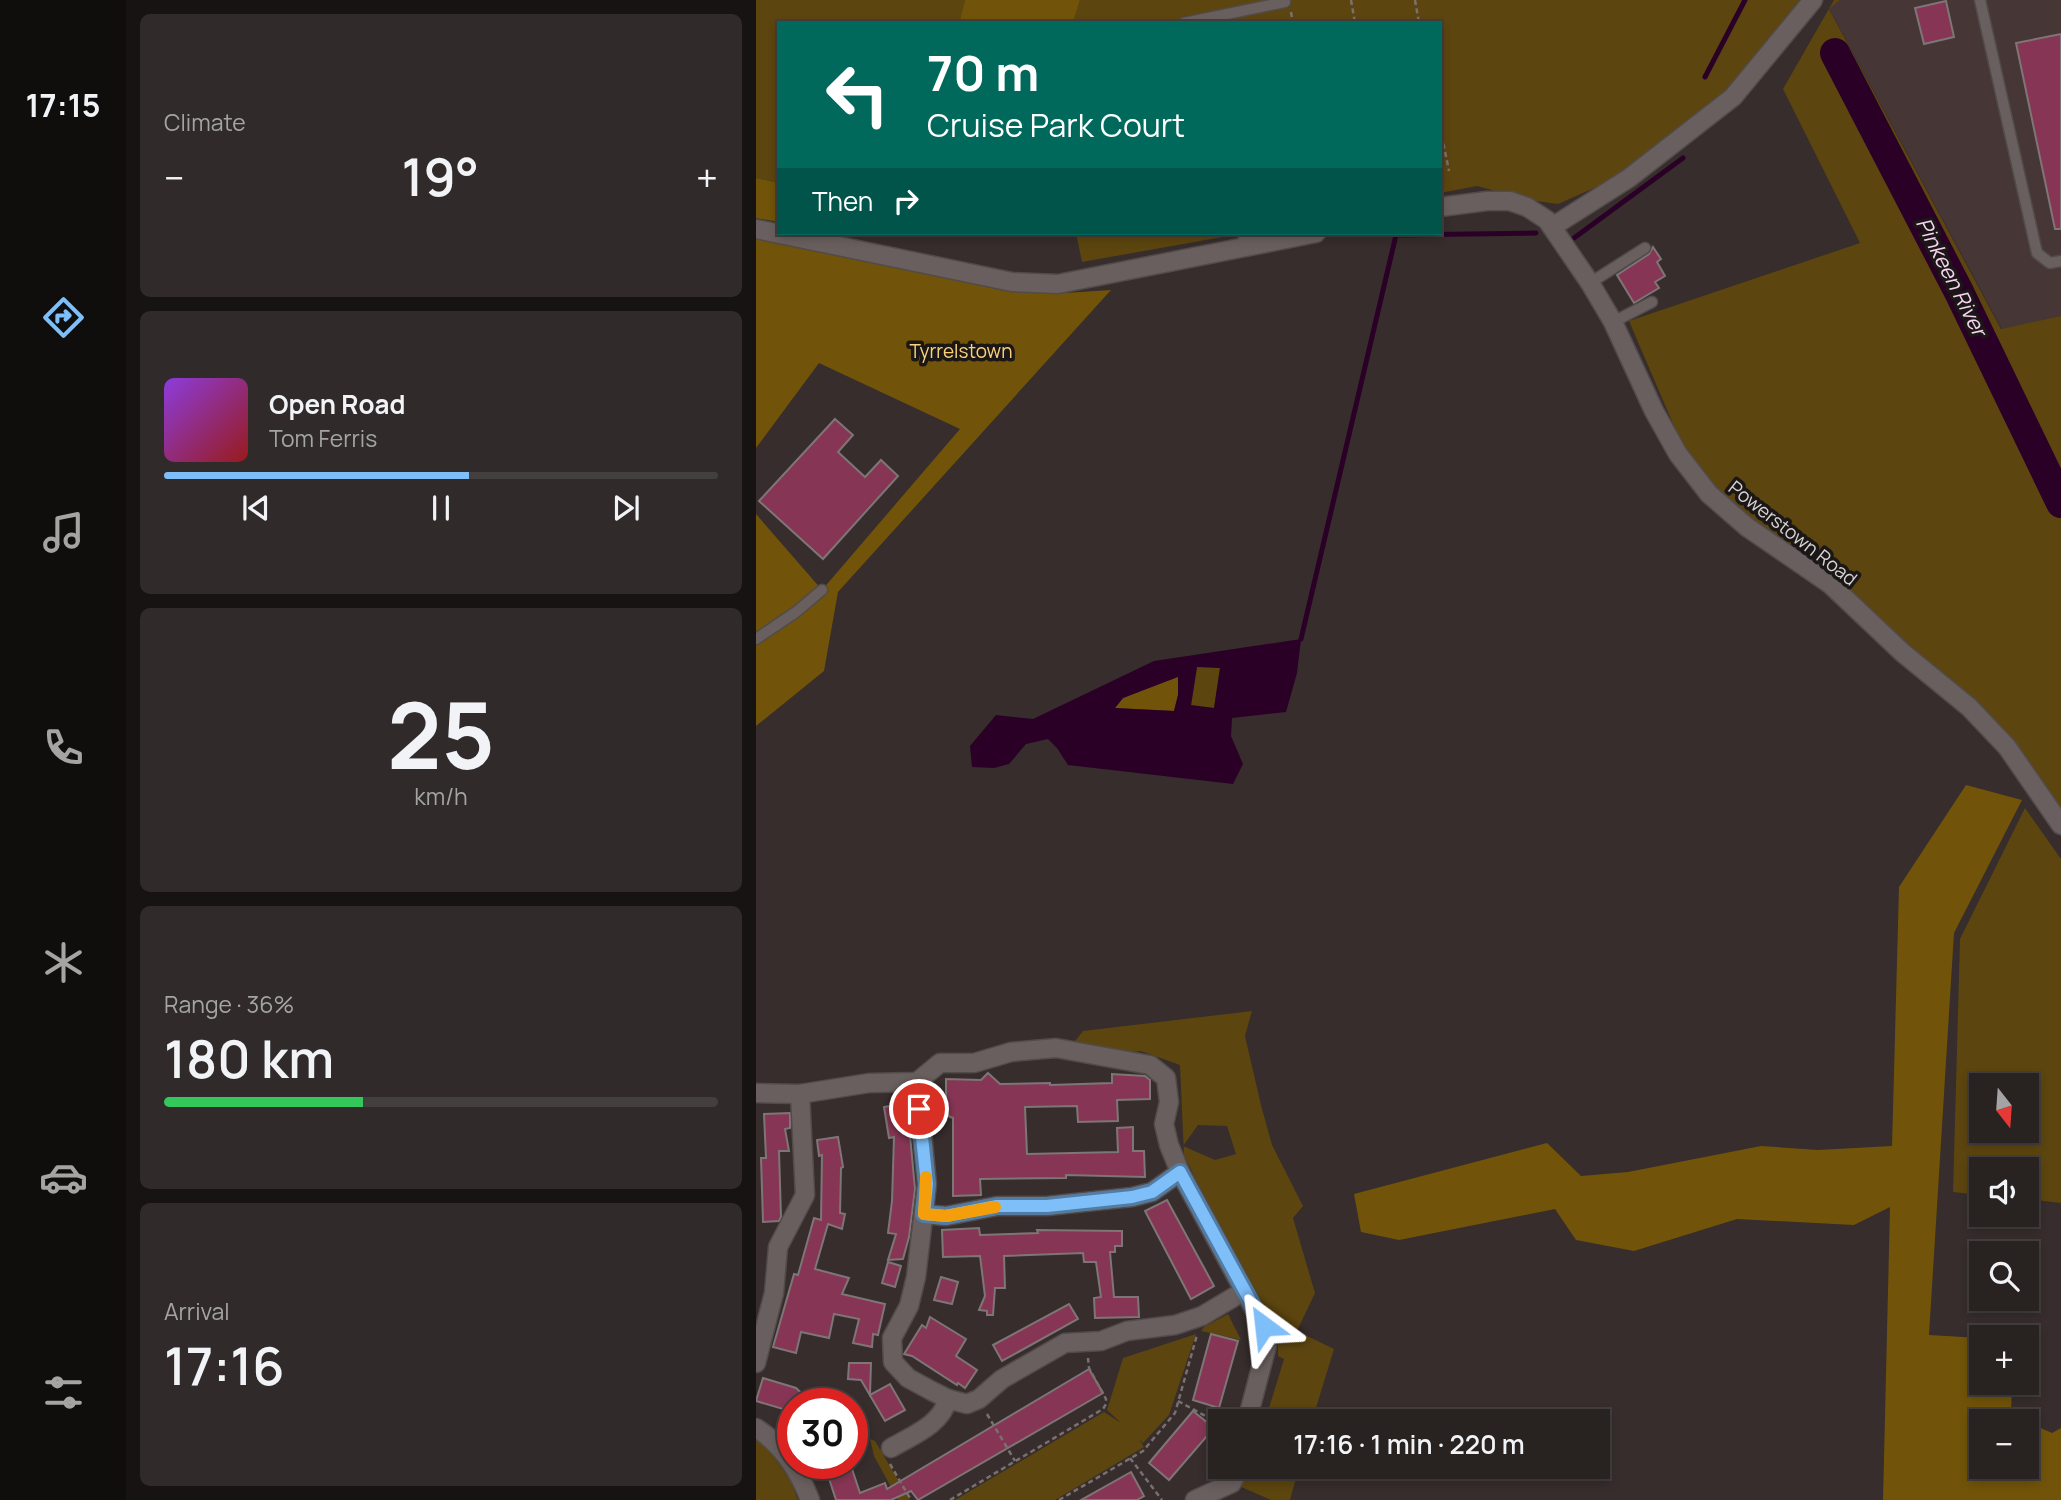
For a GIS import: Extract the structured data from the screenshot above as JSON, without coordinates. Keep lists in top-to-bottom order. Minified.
{"streets":{"street":["Powerstown Road"]},"water":["Pinkeen River"],"parks":["Tyrrelstown"],"north":"bottom","page":{"tabs":"17:15","tile":["Climate",["25","km/h"],["Range · 36%","180 km"],["Arrival","17:16"]],"turn":["70 m","Cruise Park Court"],"heat":["−","19°","+"],"then":"Then","song":["Open Road","Tom Ferris"],"map_buttons":["+","−"],"limit":"30","trip":"17:16 · 1 min · 220 m"}}
